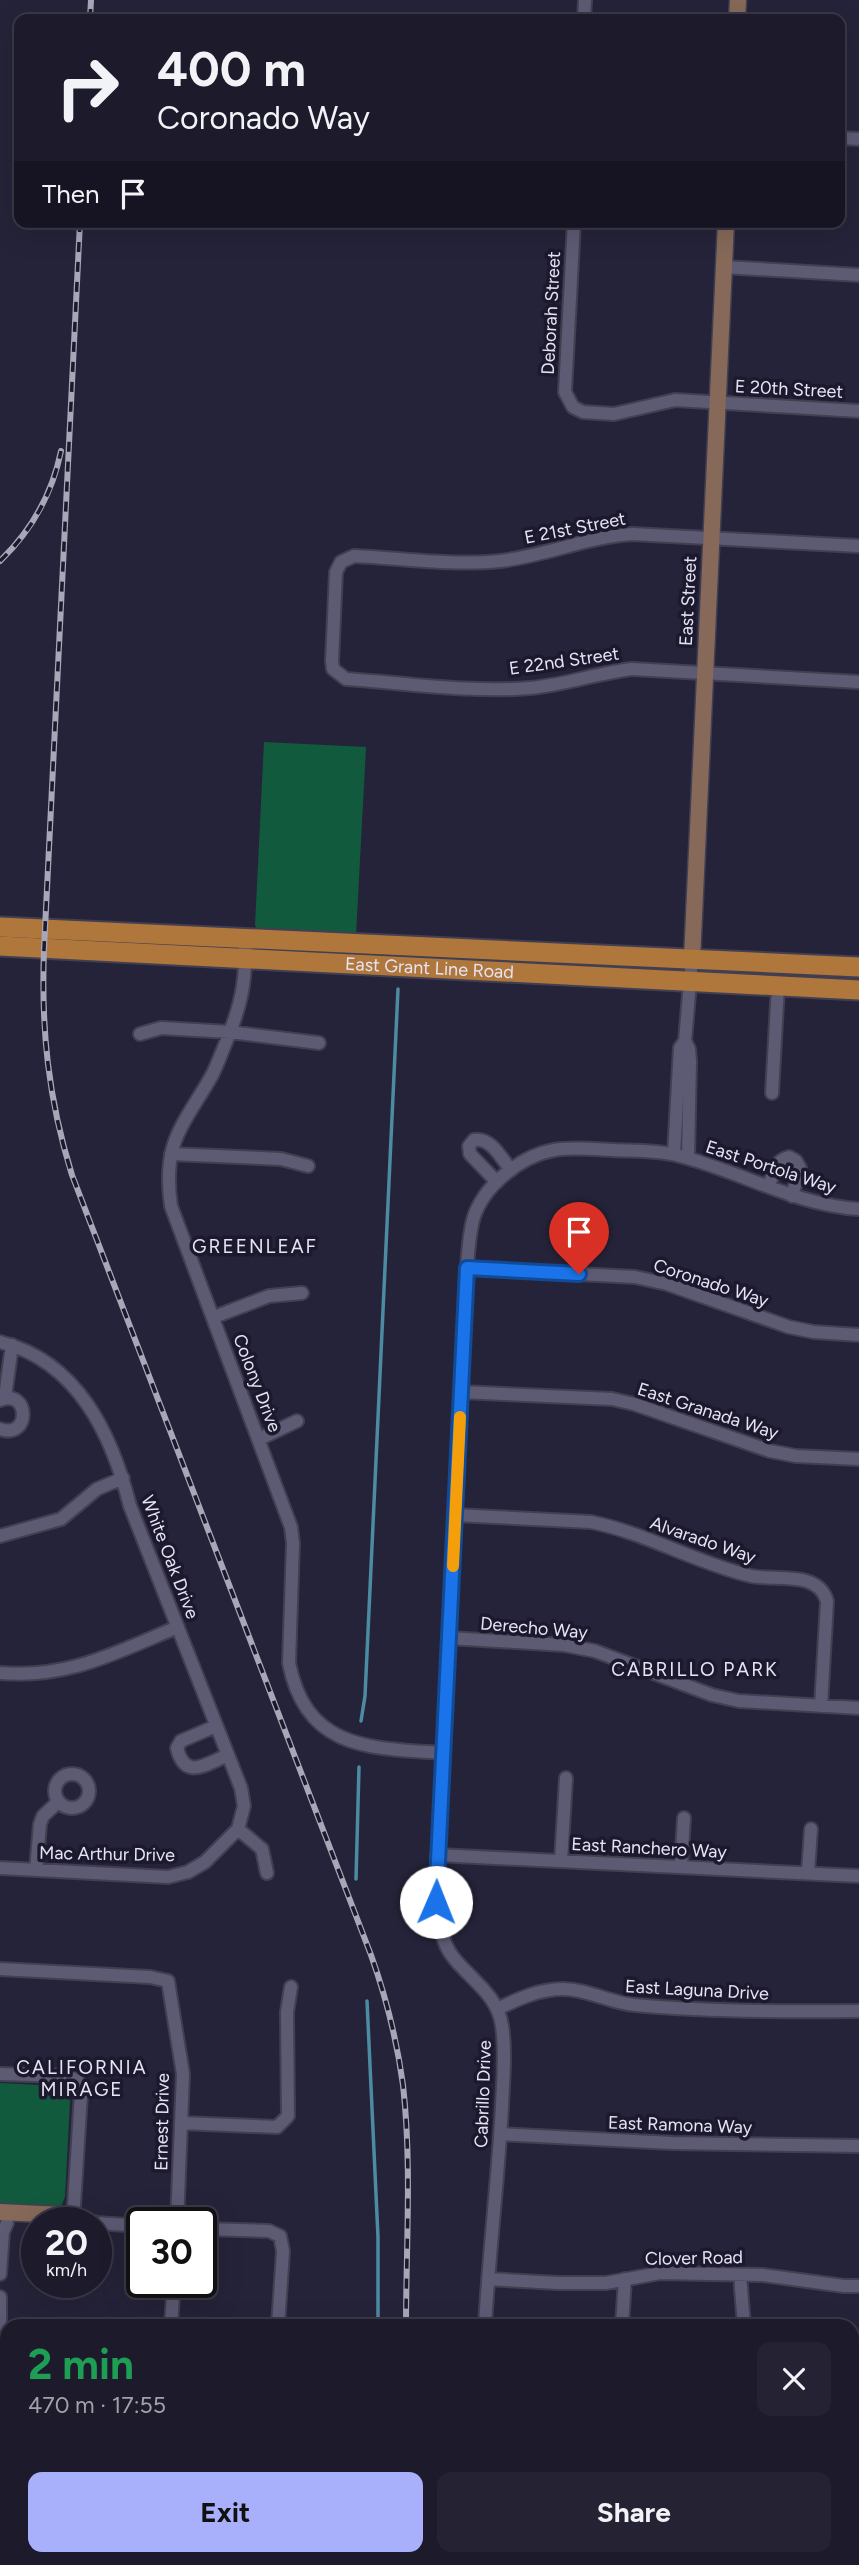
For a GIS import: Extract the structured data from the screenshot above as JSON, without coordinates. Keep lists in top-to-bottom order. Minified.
{"streets":{"main road":["East Grant Line Road"],"street":["Deborah Street","E 20th Street","E 21st Street","East Street","E 22nd Street","East Portola Way","Coronado Way","Colony Drive","East Granada Way","Alvarado Way","White Oak Drive","Derecho Way","East Ranchero Way","Mac Arthur Drive","East Laguna Drive","Cabrillo Drive","Ernest Drive","East Ramona Way","Clover Road"]},"crossings":[["Deborah Street","E 20th Street"],["E 20th Street","East Street"],["E 21st Street","East Street"],["E 21st Street","E 22nd Street"],["East Street","E 22nd Street"],["East Street","East Grant Line Road"],["East Grant Line Road","Colony Drive"],["East Portola Way","Cabrillo Drive"],["Coronado Way","Cabrillo Drive"],["Colony Drive","Cabrillo Drive"],["East Granada Way","Cabrillo Drive"],["Alvarado Way","Derecho Way"],["Alvarado Way","Cabrillo Drive"],["White Oak Drive","Mac Arthur Drive"],["Derecho Way","Cabrillo Drive"],["East Ranchero Way","Cabrillo Drive"],["East Laguna Drive","Cabrillo Drive"],["Cabrillo Drive","East Ramona Way"],["Cabrillo Drive","Clover Road"]],"districts":["GREENLEAF","CABRILLO PARK","CALIFORNIA MIRAGE"],"page":{"turn":["400 m","Coronado Way"],"then":"Then","speed":"20 km/h","limit":"30","heading":["2 min","470 m · 17:55"],"buttons":["Exit","Share"]}}
